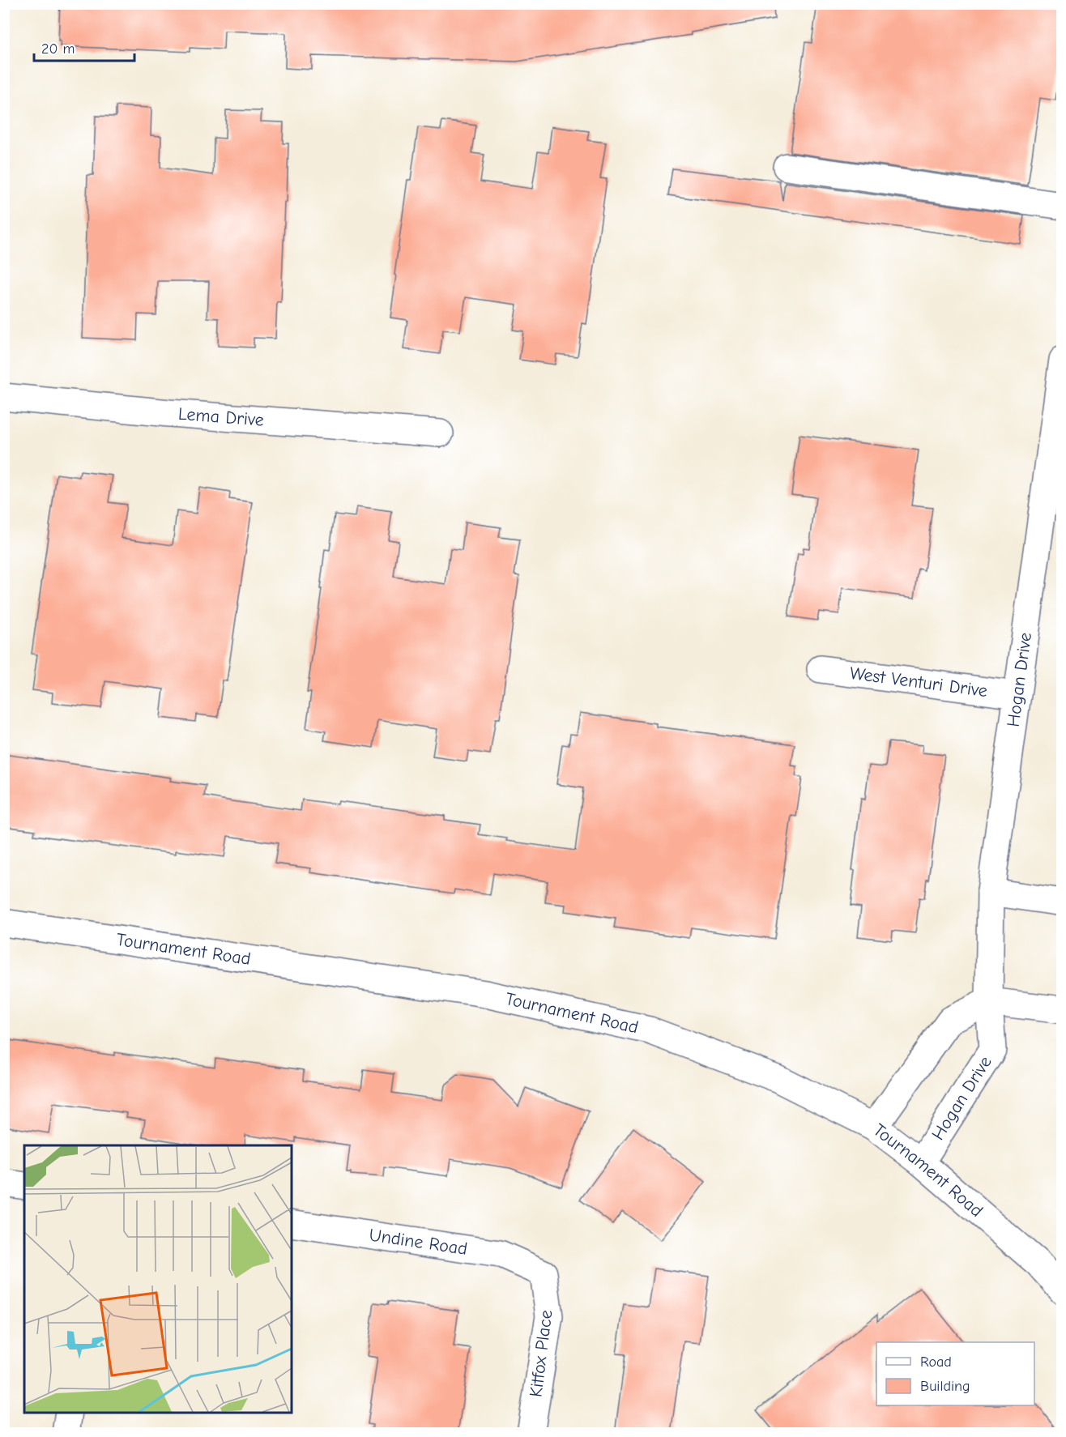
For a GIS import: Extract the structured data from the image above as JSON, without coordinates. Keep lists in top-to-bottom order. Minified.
{"streets":{"street":["Lema Drive","Hogan Drive","West Venturi Drive","Tournament Road","Undine Road","Kitfox Place"]},"crossings":[["Hogan Drive","West Venturi Drive"],["Hogan Drive","Tournament Road"],["Undine Road","Kitfox Place"]],"legend":["Road","Building"],"scale_bar":"20 m"}
